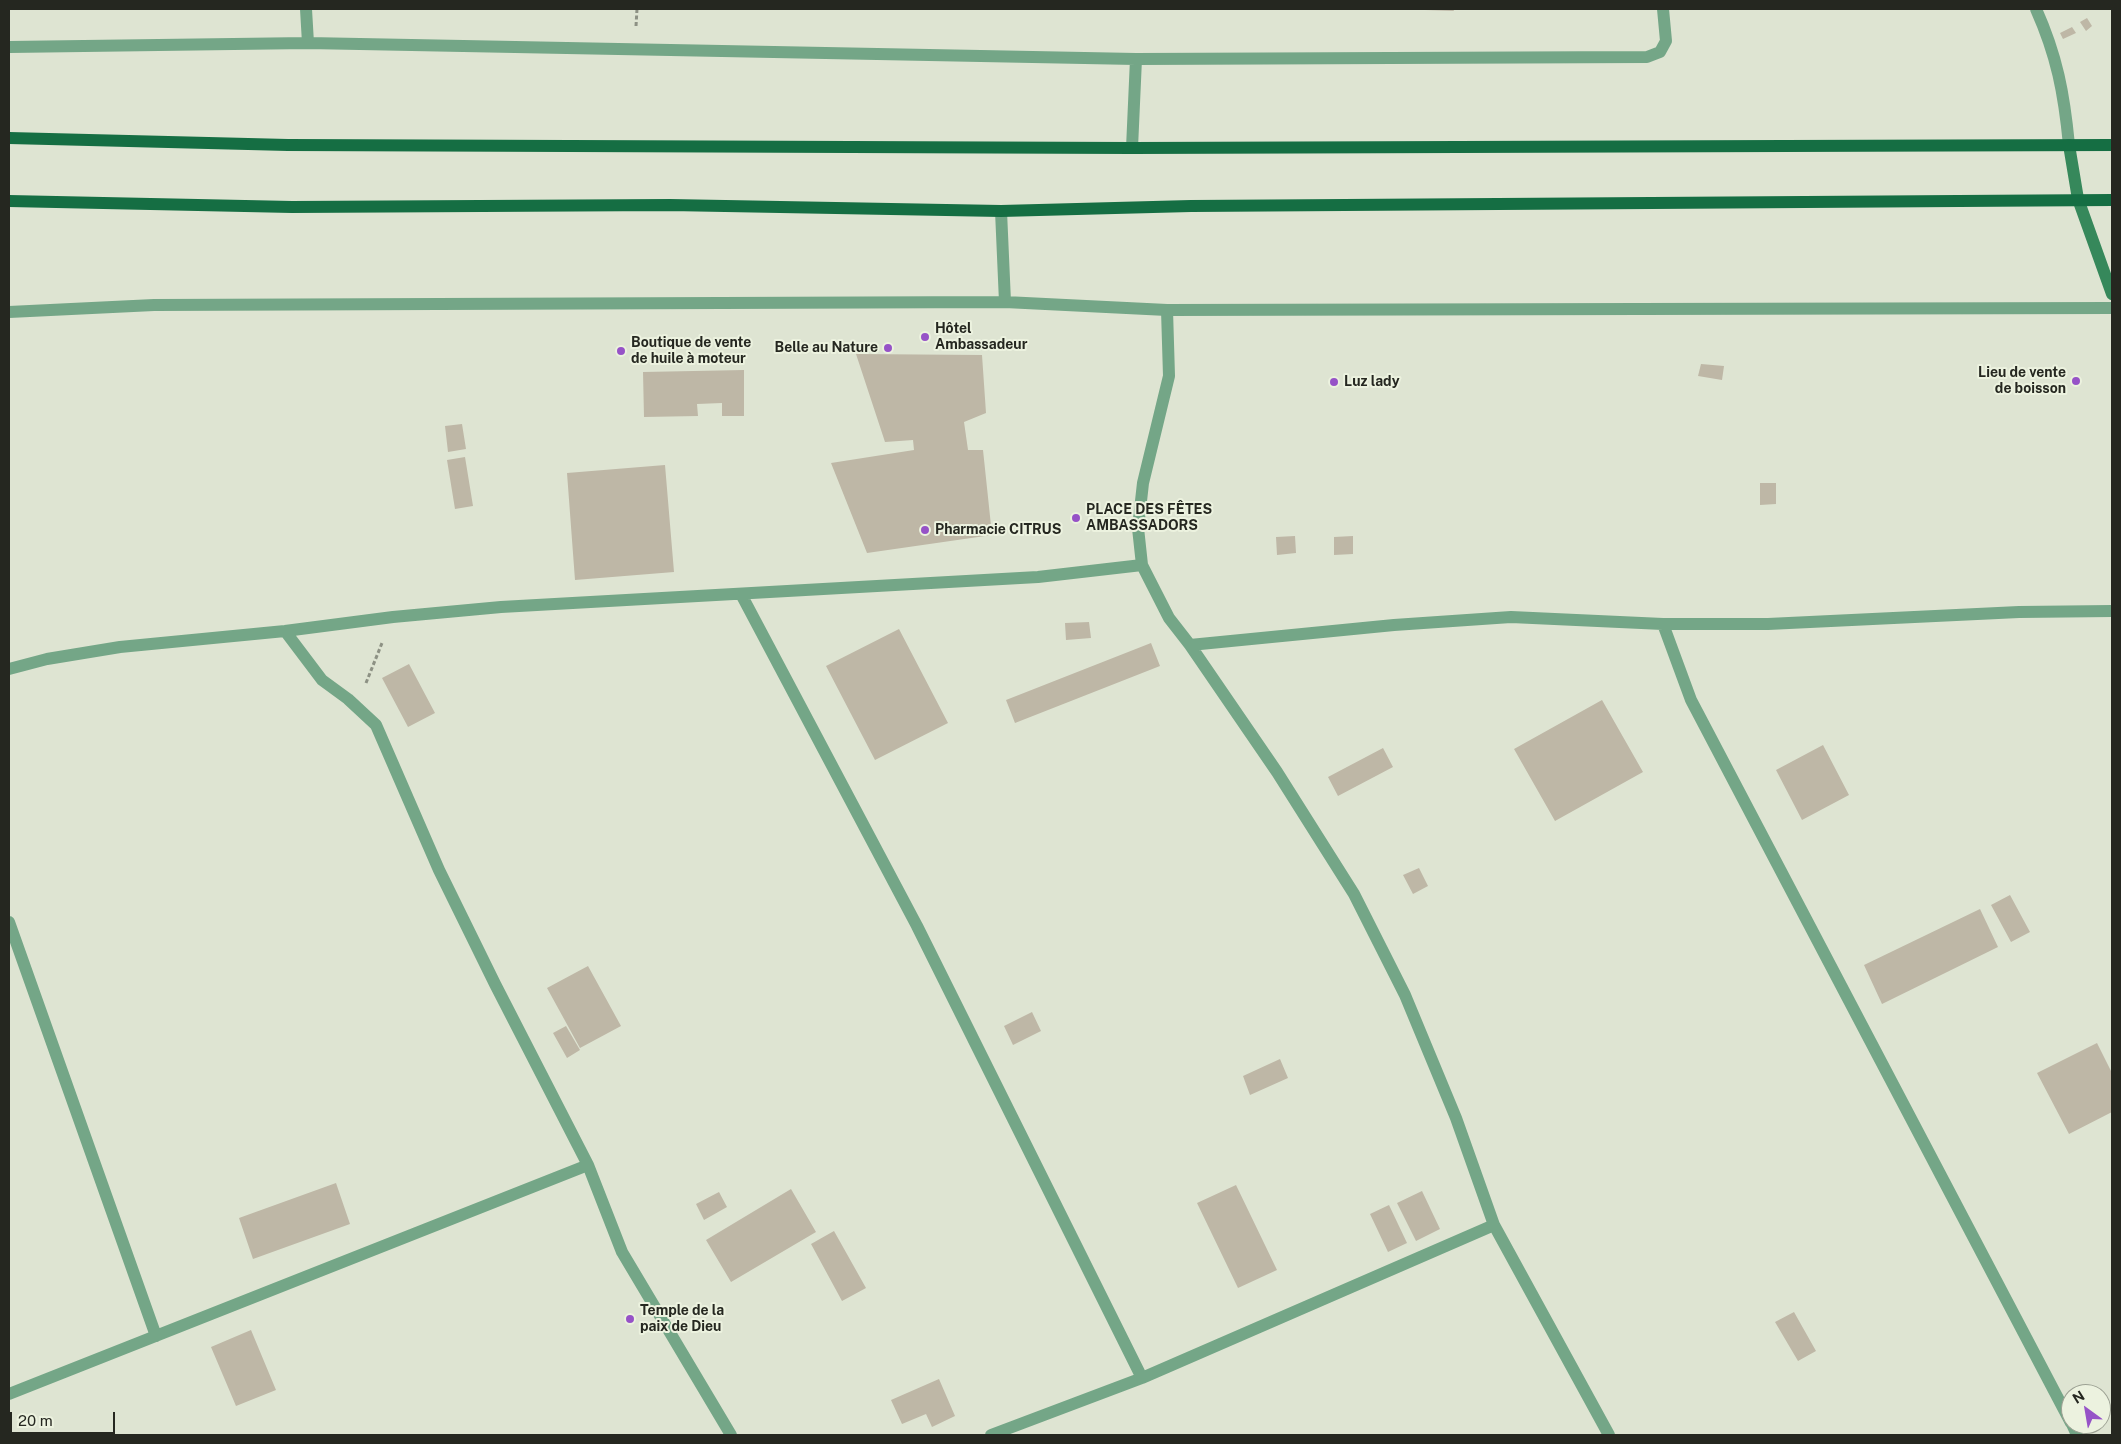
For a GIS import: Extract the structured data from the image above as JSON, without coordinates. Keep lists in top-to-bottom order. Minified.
{"places":["Hôtel Ambassadeur","Belle au Nature","Boutique de vente de huile à moteur","Lieu de vente de boisson","Luz lady","PLACE DES FÊTES AMBASSADORS","Pharmacie CITRUS","Temple de la paix de Dieu"],"scale_bar":"20 m","north":"top left"}
